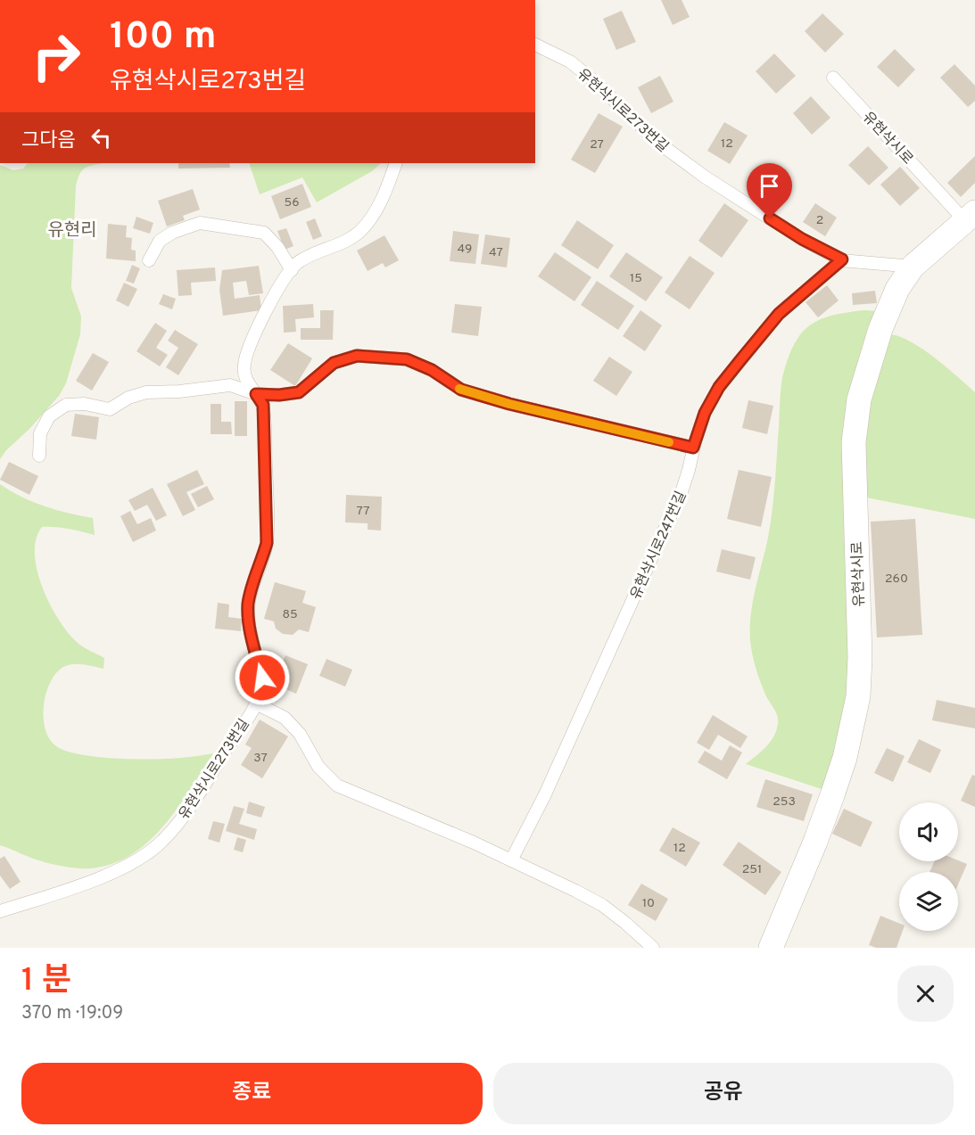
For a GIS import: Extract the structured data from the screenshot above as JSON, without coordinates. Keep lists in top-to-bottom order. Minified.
{"streets":{"street":["유현삭시로"],"lane":["유현삭시로273번길","유현삭시로247번길"]},"crossings":[["유현삭시로273번길","유현삭시로"],["유현삭시로273번길","유현삭시로247번길"]],"districts":["유현리"],"house_numbers":["12","27","56","2","49","47","15","77","260","85","37","253","12","251","10"],"page":{"turn":["100 m","유현삭시로273번길"],"then":"그다음","heading":["1 분","370 m · 19:09"],"buttons":["종료","공유"]}}
